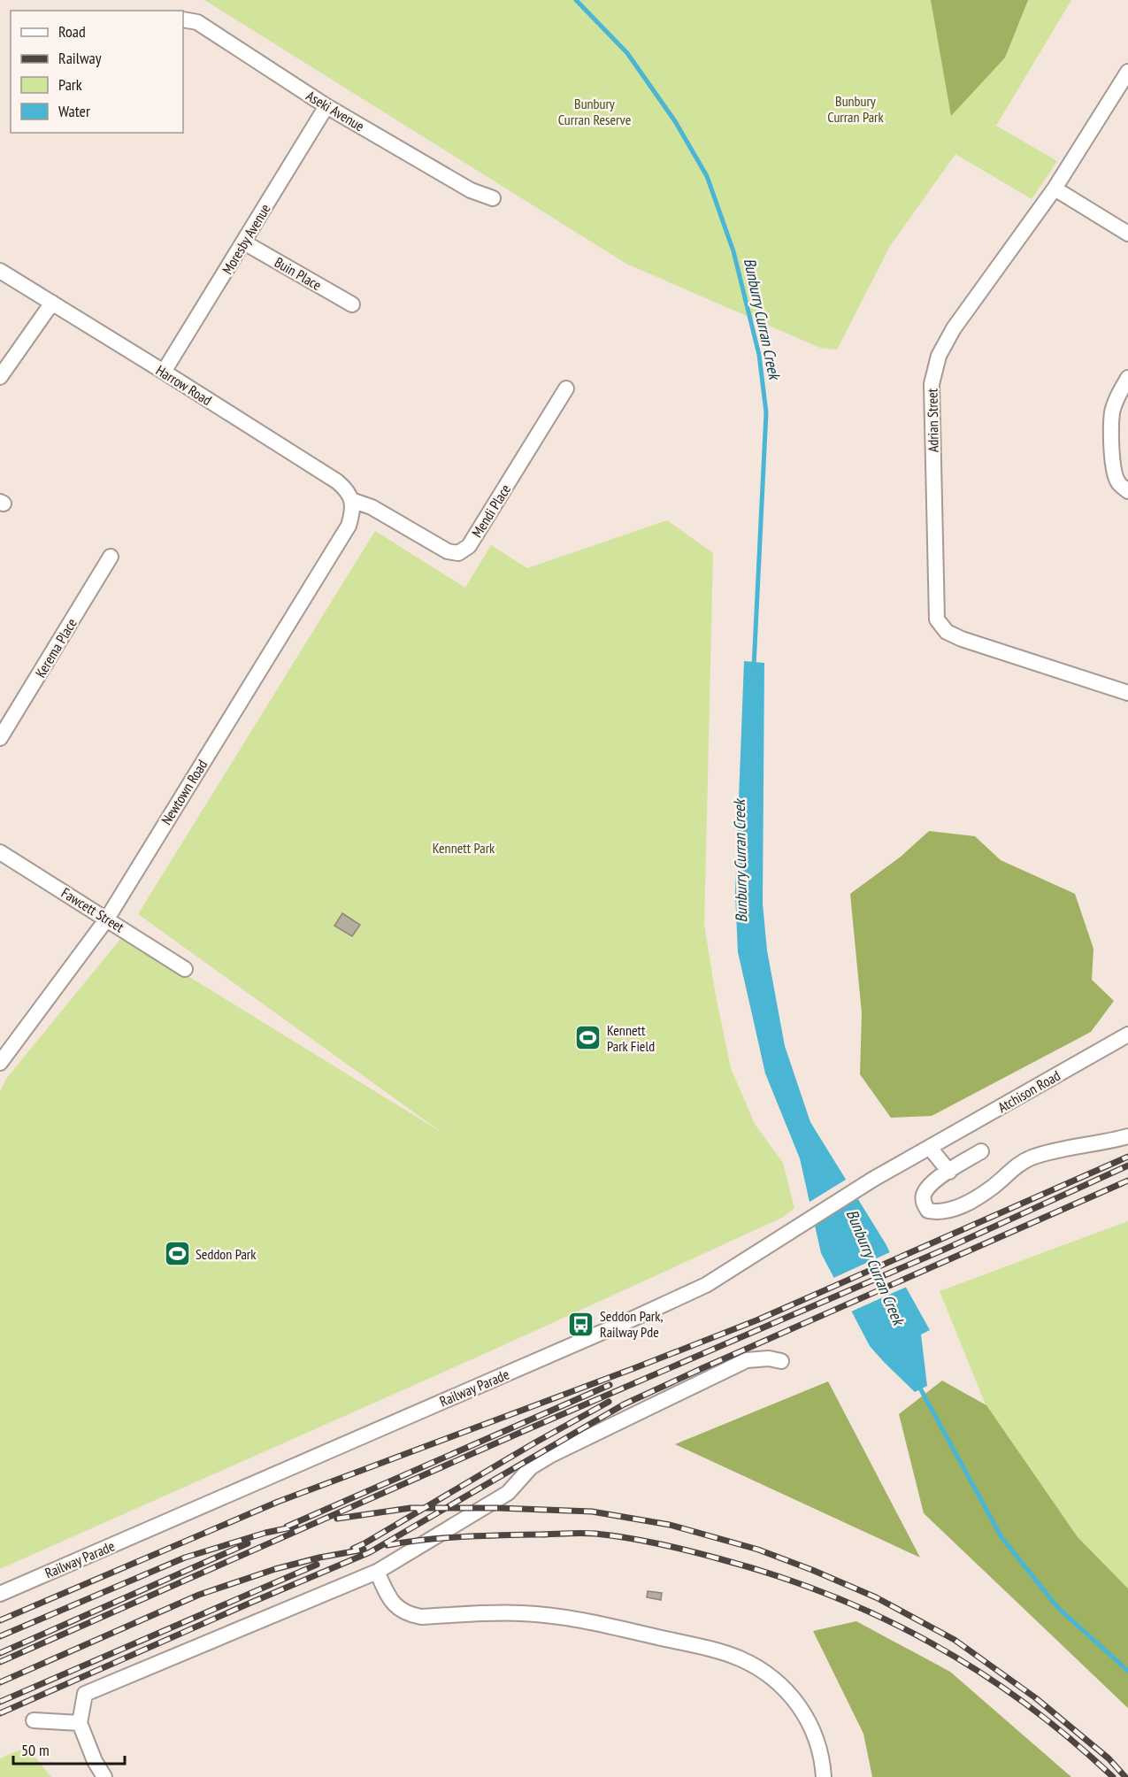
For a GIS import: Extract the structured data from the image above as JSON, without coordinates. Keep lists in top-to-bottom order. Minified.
{"streets":{"street":["Aseki Avenue","Moresby Avenue","Buin Place","Harrow Road","Adrian Street","Mendi Place","Kerema Place","Newtown Road","Fawcett Street","Atchison Road","Railway Parade"]},"crossings":[["Aseki Avenue","Moresby Avenue"],["Moresby Avenue","Buin Place"],["Moresby Avenue","Harrow Road"],["Harrow Road","Mendi Place"],["Harrow Road","Newtown Road"],["Mendi Place","Newtown Road"],["Newtown Road","Fawcett Street"],["Atchison Road","Railway Parade"]],"water":["Bunburry Curran Creek"],"parks":["Bunbury Curran Park","Bunbury Curran Reserve","Kennett Park"],"places":{"sports":["Kennett Park Field","Seddon Park"],"bus stop":["Seddon Park, Railway Pde"]},"legend":["Road","Railway","Park","Water"],"scale_bar":"50 m"}
